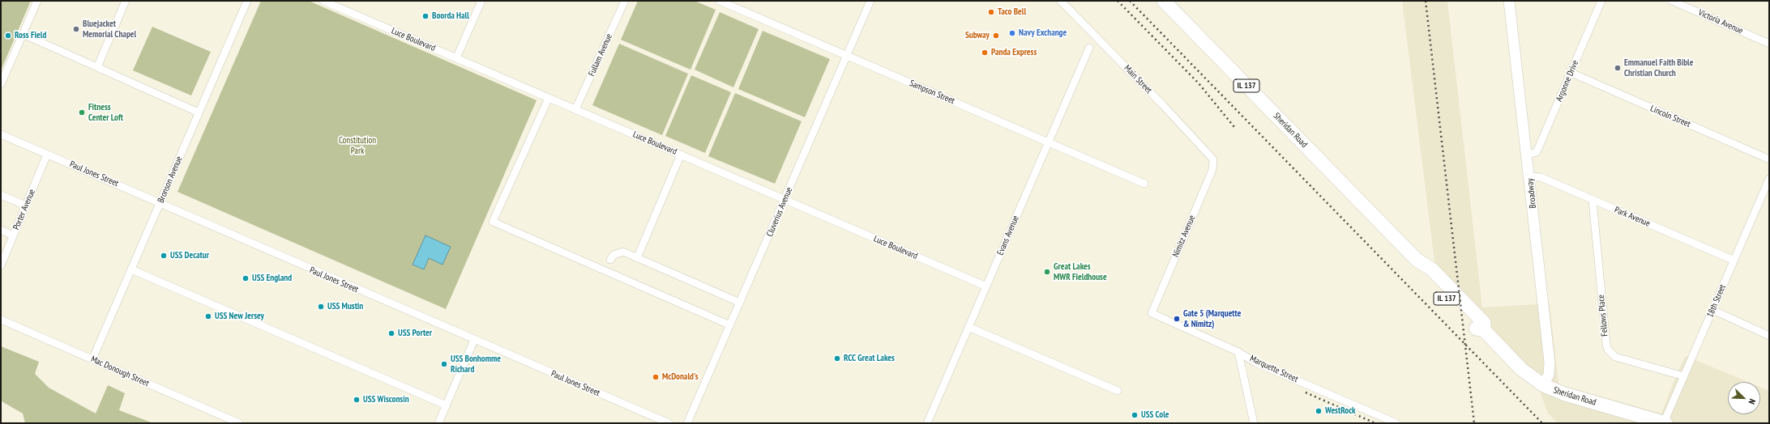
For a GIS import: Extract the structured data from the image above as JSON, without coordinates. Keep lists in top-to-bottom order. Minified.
{"streets":{"highway":["IL 137","Sheridan Road"],"street":["Victoria Avenue","Luce Boulevard","Fullam Avenue","Main Street","Argonne Drive","Sampson Street","Lincoln Street","Paul Jones Street","Bronson Avenue","Broadway","Porter Avenue","Cluverius Avenue","Park Avenue","Evans Avenue","Nimitz Avenue","18th Street","Fellows Place","Marquette Street","Mac Donough Street"]},"crossings":[["Luce Boulevard","Fullam Avenue"],["Luce Boulevard","Cluverius Avenue"],["Luce Boulevard","Evans Avenue"],["Main Street","Nimitz Avenue"],["Argonne Drive","Lincoln Street"],["Argonne Drive","Broadway"],["Sampson Street","Cluverius Avenue"],["Sampson Street","Evans Avenue"],["Sheridan Road","Broadway"],["Sheridan Road","18th Street"],["Paul Jones Street","Bronson Avenue"],["Paul Jones Street","Porter Avenue"],["Bronson Avenue","Mac Donough Street"],["Broadway","Park Avenue"],["Park Avenue","18th Street"],["Park Avenue","Fellows Place"],["Nimitz Avenue","Marquette Street"],["18th Street","Fellows Place"]],"parks":["Constitution Park"],"places":["Taco Bell","Boorda Hall","Bluejacket Memorial Chapel","Navy Exchange","Ross Field","Subway","Panda Express","Emmanuel Faith Bible Christian Church","Fitness Center Loft","USS Decatur","Great Lakes MWR Fieldhouse","USS England","USS Mustin","USS New Jersey","Gate 5 (Marquette & Nimitz)","USS Porter","RCC Great Lakes","USS Bonhomme Richard","McDonald's","USS Wisconsin","WestRock","USS Cole"],"north":"bottom right"}
